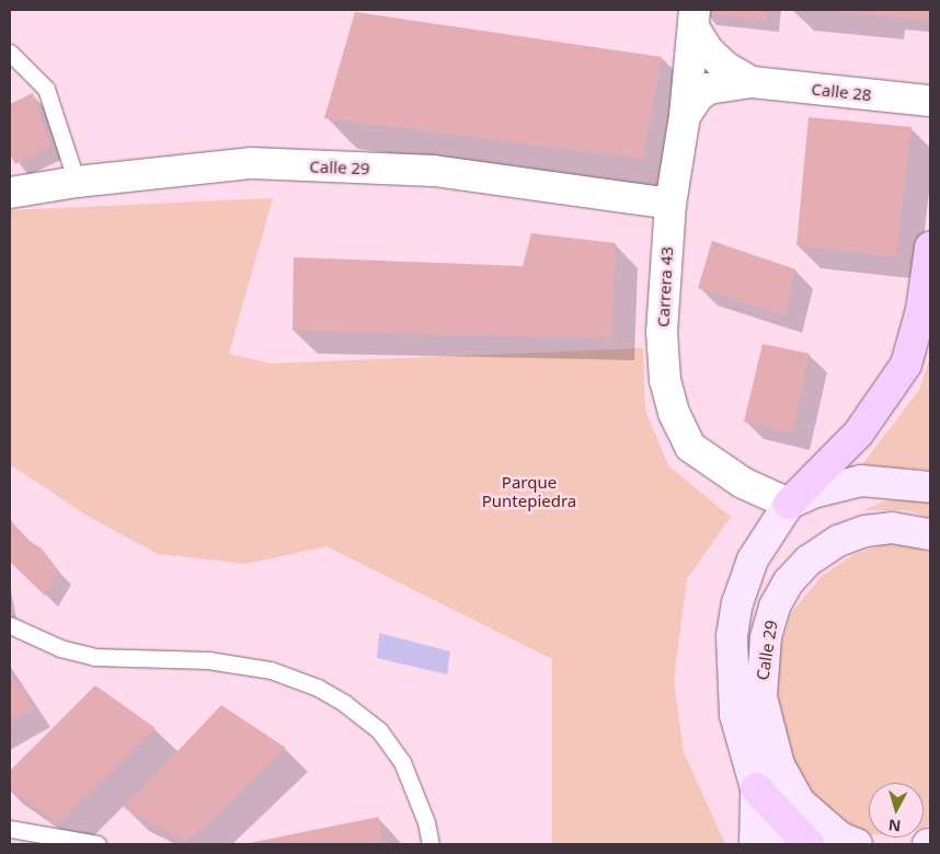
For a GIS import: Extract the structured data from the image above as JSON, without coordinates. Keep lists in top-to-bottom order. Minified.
{"streets":{"main road":["Calle 29"],"street":["Calle 28","Carrera 43"]},"crossings":[["Calle 28","Carrera 43"],["Calle 29","Carrera 43"]],"parks":["Parque Puntepiedra"],"north":"bottom"}
